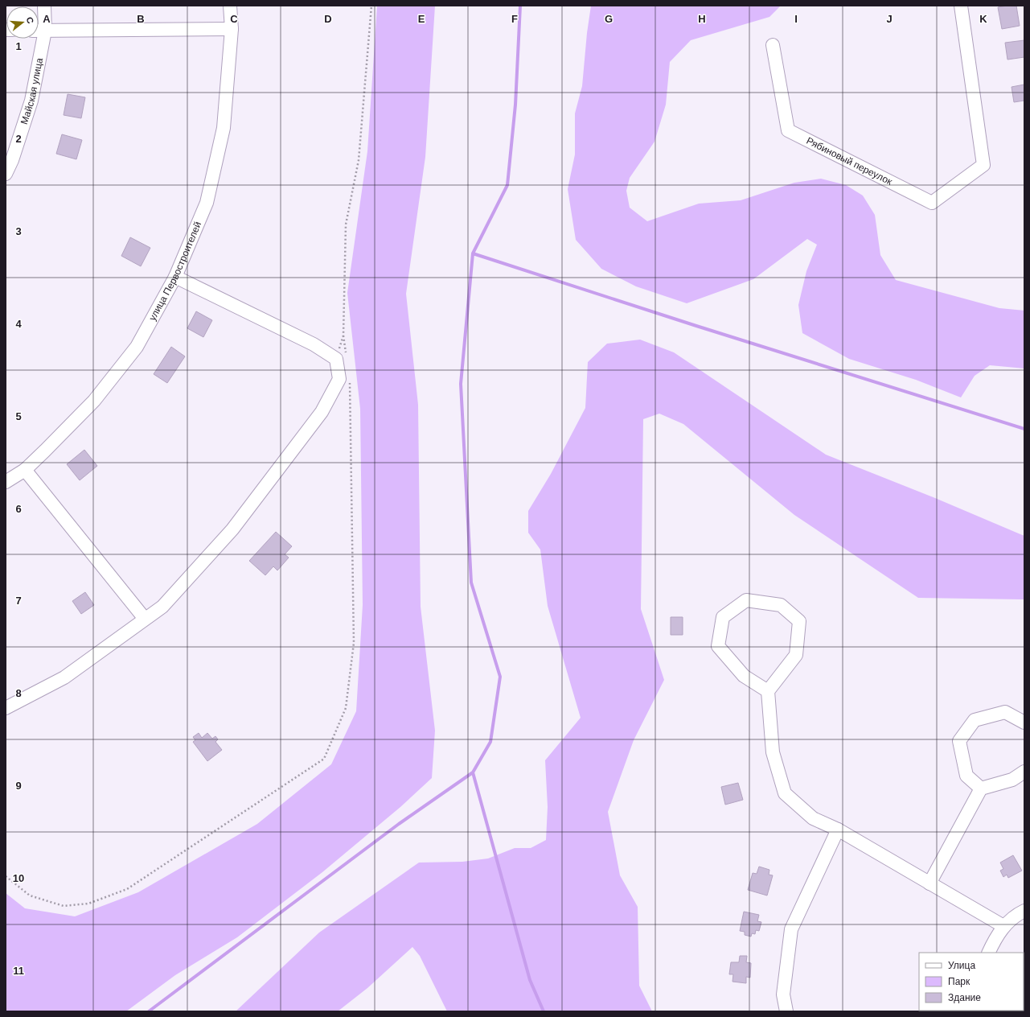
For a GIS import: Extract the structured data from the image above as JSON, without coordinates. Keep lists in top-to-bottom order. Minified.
{"streets":{"street":["Майская улица","Рябиновый переулок","улица Первостроителей"]},"legend":["Улица","Парк","Здание"],"north":"right","grid":{"columns":["A","B","C","D","E","F","G","H","I","J","K"],"rows":["1","2","3","4","5","6","7","8","9","10","11"]}}
